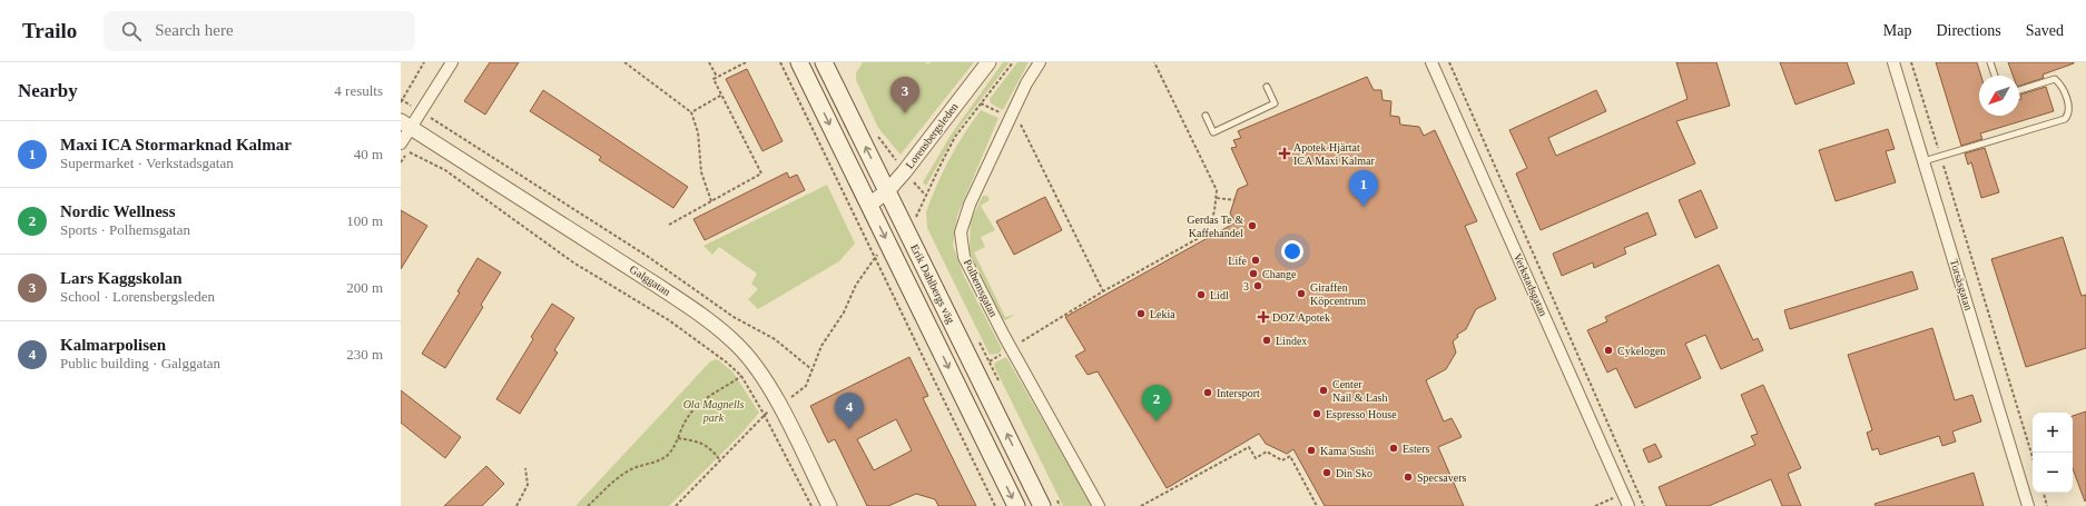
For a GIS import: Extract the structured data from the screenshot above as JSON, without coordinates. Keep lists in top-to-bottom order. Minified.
{"streets":{"main road":["Erik Dahlbergs väg"],"street":["Lorensbergsleden","Galggatan","Verkstadsgatan","Torsåsgatan","Polhemsgatan"]},"crossings":[["Lorensbergsleden","Erik Dahlbergs väg"]],"parks":["Ola Magnells park"],"places":{"health":["Apotek Hjärtat ICA Maxi Kalmar","DOZ Apotek"],"other":["Gerdas Te & Kaffehandel","Life","Change","3","Giraffen Köpcentrum","Lidl","Lekia","Lindex","Cykelogen","Center Nail & Lash","Intersport","Espresso House","Esters","Kama Sushi","Din Sko","Specsavers"]},"north":"bottom left","page":{"header":"Trailo","search":"Search here","nav":["Map","Directions","Saved"],"heading":["Nearby","4 results"],"pins":["3","1","2","4"],"list":[{"mark":"1","name":"Maxi ICA Stormarknad Kalmar","note":"Supermarket · Verkstadsgatan","value":"40 m"},{"mark":"2","name":"Nordic Wellness","note":"Sports · Polhemsgatan","value":"100 m"},{"mark":"3","name":"Lars Kaggskolan","note":"School · Lorensbergsleden","value":"200 m"},{"mark":"4","name":"Kalmarpolisen","note":"Public building · Galggatan","value":"230 m"}],"map_buttons":["+","−"]}}
